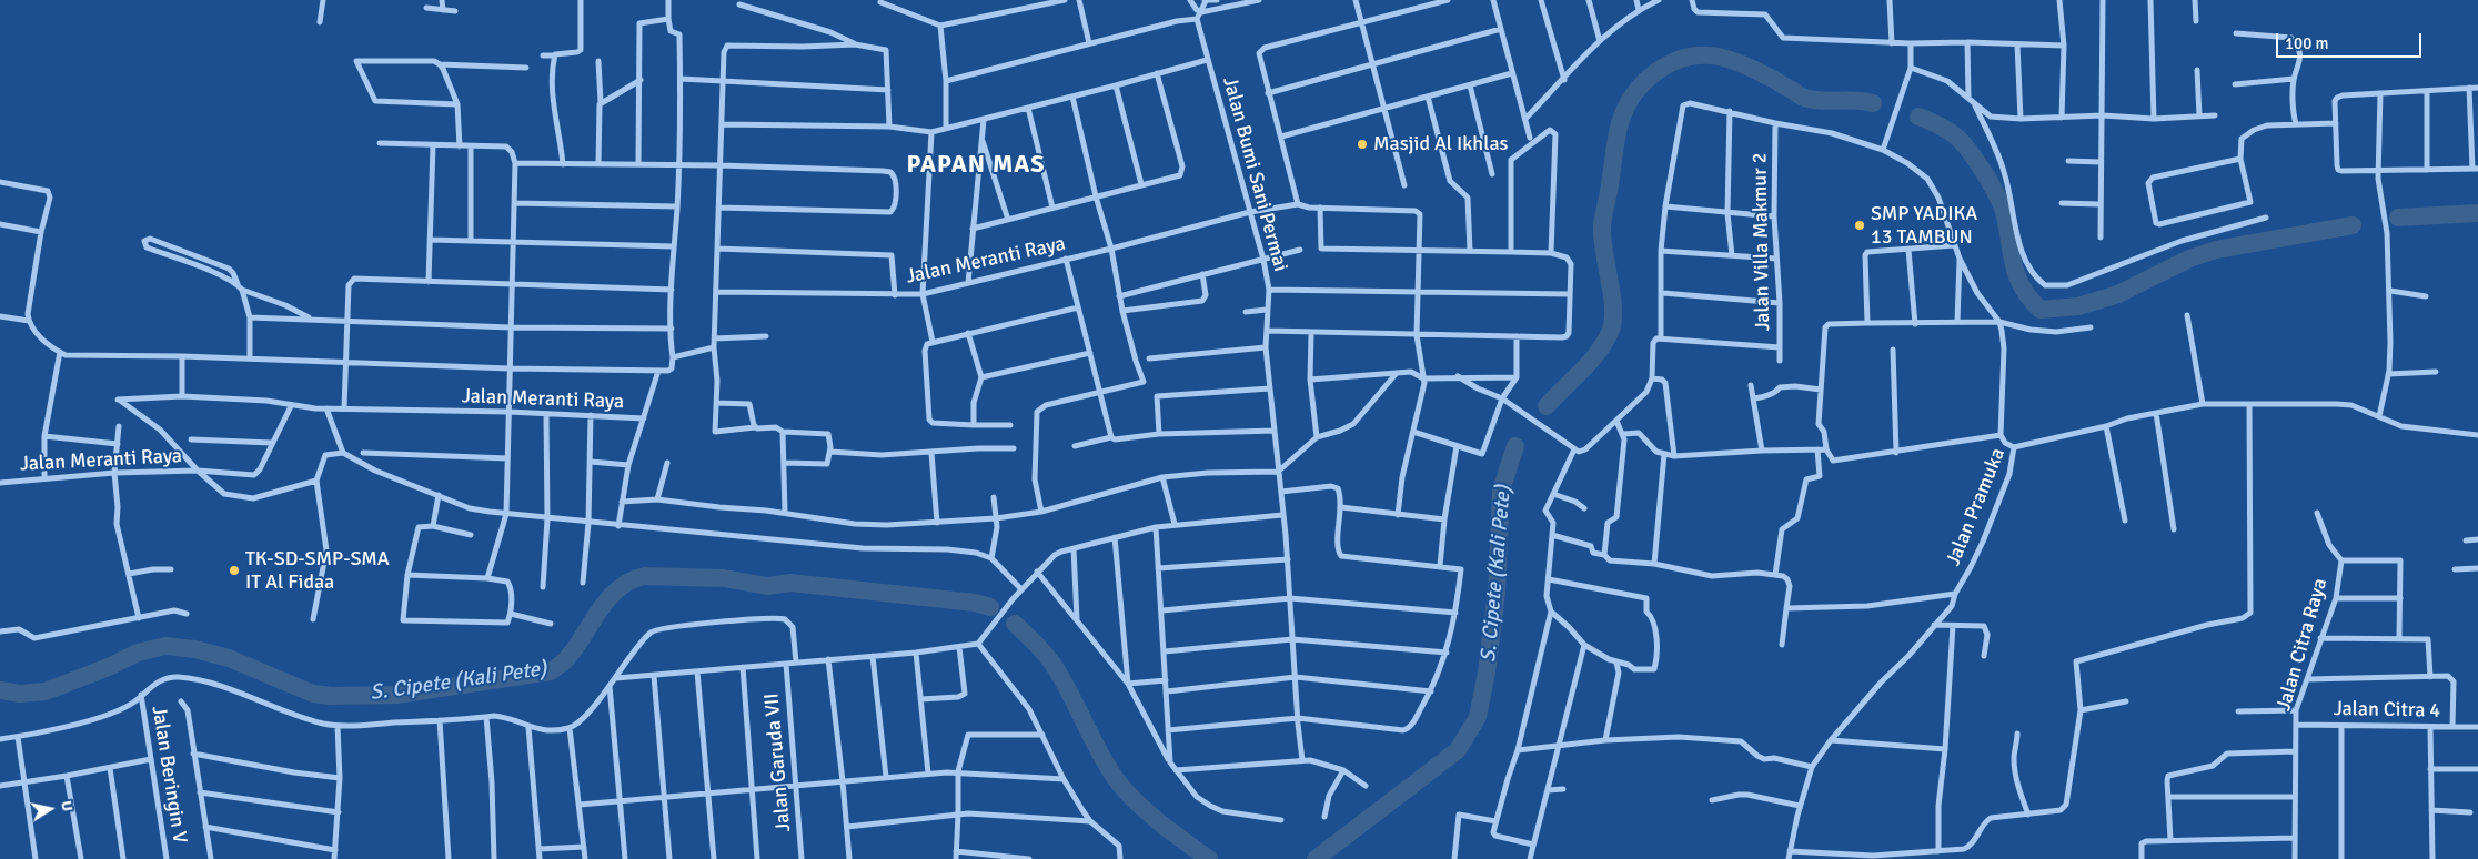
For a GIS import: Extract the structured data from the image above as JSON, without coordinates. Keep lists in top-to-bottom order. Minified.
{"streets":{"street":["Jalan Bumi Sani Permai","Jalan Villa Makmur 2","Jalan Meranti Raya","Jalan Pramuka","Jalan Citra Raya","Jalan Citra 4","Jalan Garuda VII","Jalan Beringin V"]},"crossings":[["Jalan Bumi Sani Permai","Jalan Meranti Raya"],["Jalan Citra Raya","Jalan Citra 4"]],"districts":["PAPAN MAS"],"water":["S. Cipete (Kali Pete)"],"places":["Masjid Al Ikhlas","SMP YADIKA 13 TAMBUN","TK-SD-SMP-SMA IT Al Fidaa"],"scale_bar":"100 m","north":"right"}
